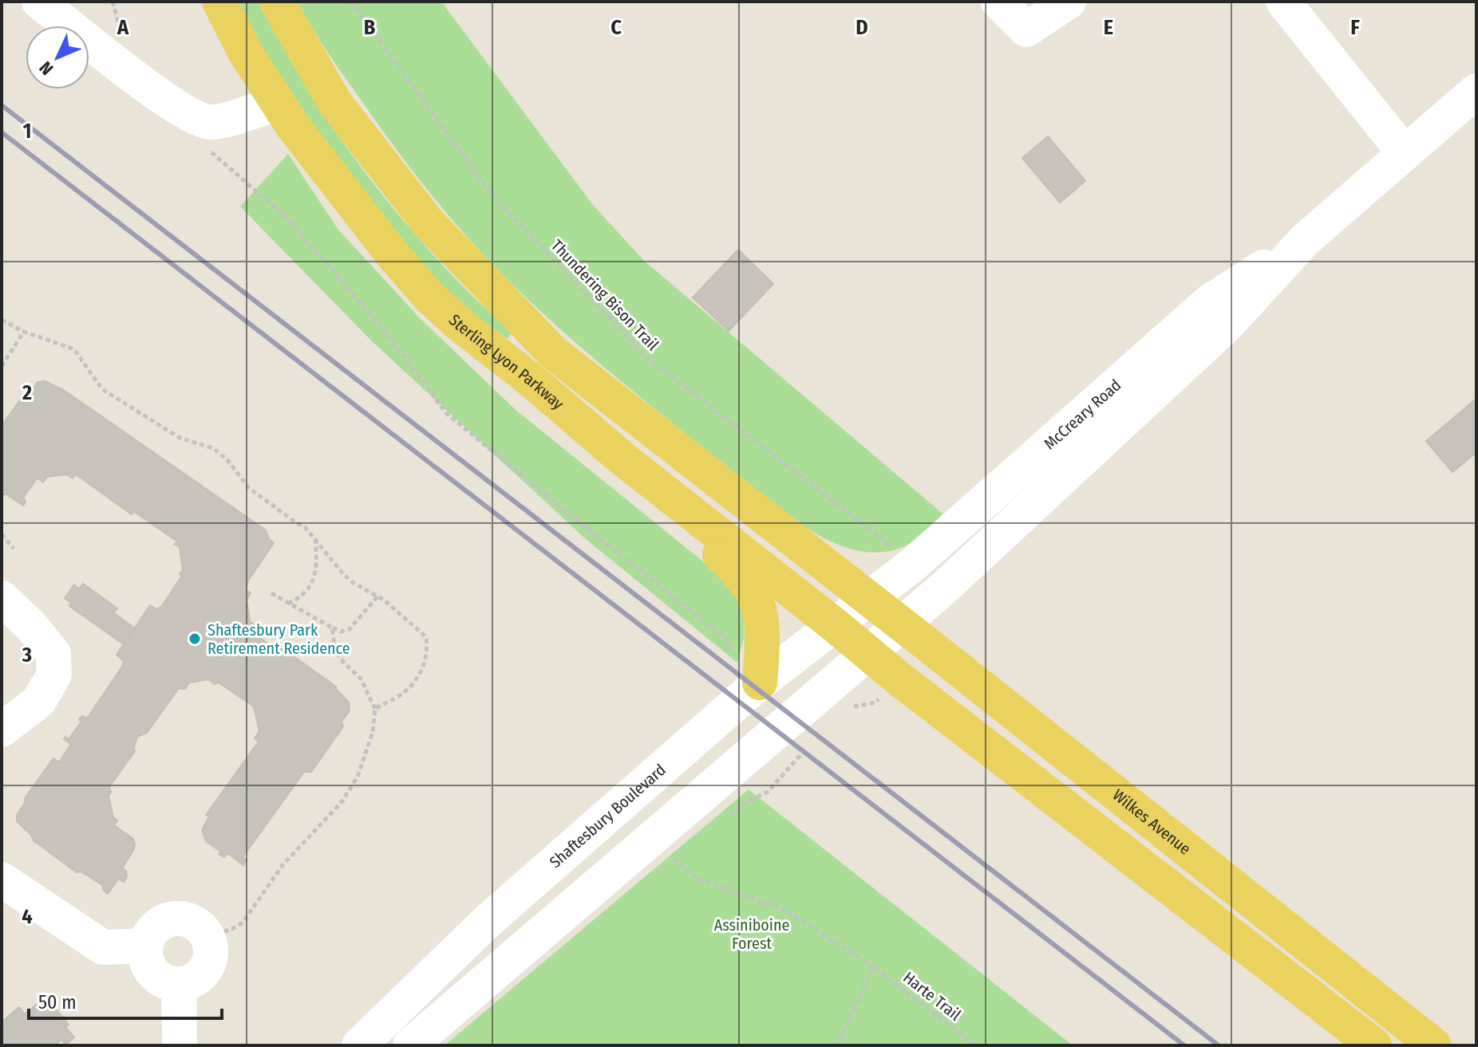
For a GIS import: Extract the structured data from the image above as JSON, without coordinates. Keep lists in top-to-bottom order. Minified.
{"streets":{"main road":["Sterling Lyon Parkway","Wilkes Avenue"],"street":["McCreary Road","Shaftesbury Boulevard"],"path":["Thundering Bison Trail","Harte Trail"]},"crossings":[["Sterling Lyon Parkway","Shaftesbury Boulevard"],["McCreary Road","Shaftesbury Boulevard"],["McCreary Road","Wilkes Avenue"],["Shaftesbury Boulevard","Wilkes Avenue"]],"parks":["Assiniboine Forest"],"places":["Shaftesbury Park Retirement Residence"],"scale_bar":"50 m","north":"bottom left","grid":{"columns":["A","B","C","D","E","F"],"rows":["1","2","3","4"]}}
